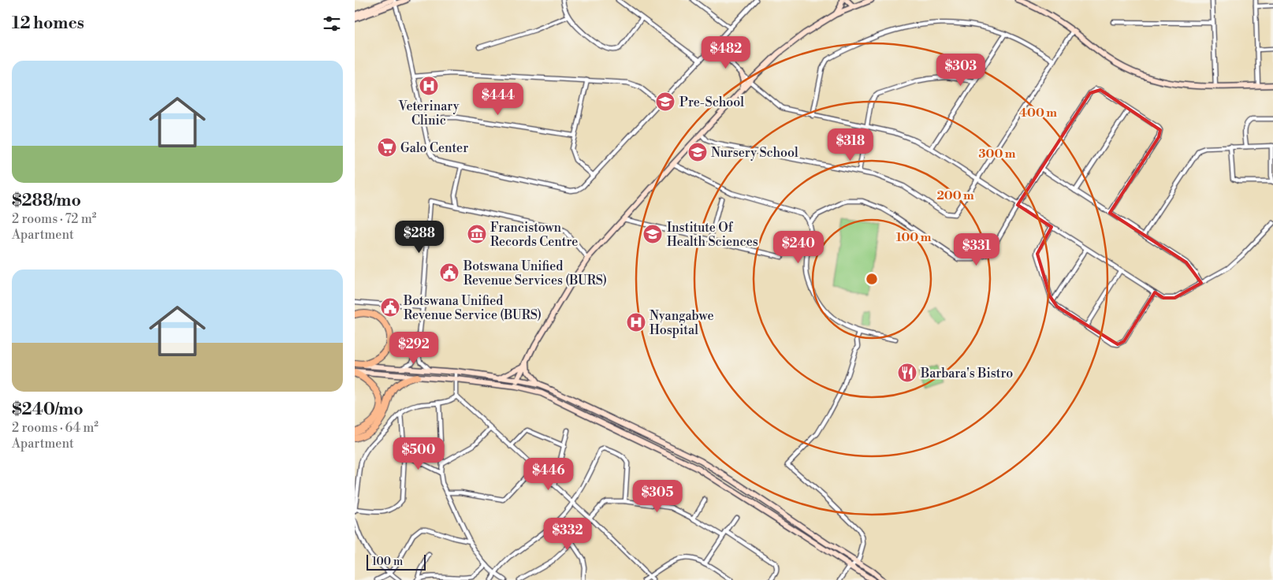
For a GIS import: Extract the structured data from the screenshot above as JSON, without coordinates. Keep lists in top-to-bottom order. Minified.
{"places":{"hospital":["Veterinary Clinic","Nyangabwe Hospital"],"school or university":["Pre-School","Nursery School","Institute Of Health Sciences"],"supermarket":["Galo Center"],"museum":["Francistown Records Centre"],"public building":["Botswana Unified Revenue Services (BURS)","Botswana Unified Revenue Service (BURS)"],"restaurant":["Barbara's Bistro"]},"scale_bar":"100 m","page":{"heading":"12 homes","price":["$482","$303","$444","$318","$288","$240","$331","$292","$500","$446","$305","$332"],"list":[{"name":"$288/mo","note":"2 rooms · 72 m² · Apartment"},{"name":"$240/mo","note":"2 rooms · 64 m² · Apartment"}],"scale":"100 m"},"rings":["400 m","300 m","200 m","100 m"]}
